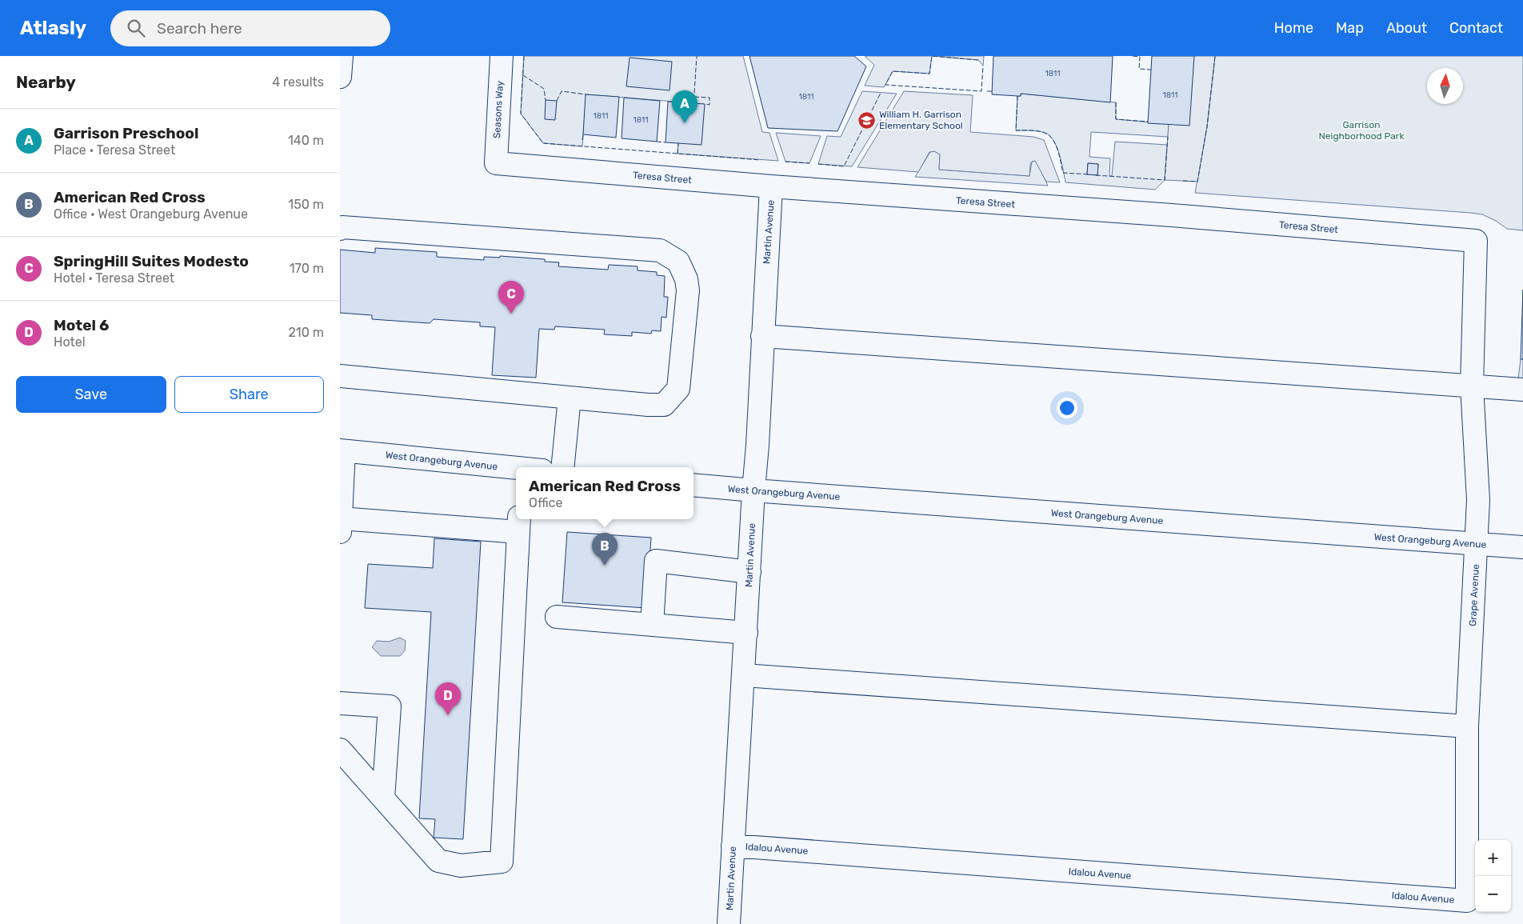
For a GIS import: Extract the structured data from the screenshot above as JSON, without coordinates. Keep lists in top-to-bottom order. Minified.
{"streets":{"street":["Seasons Way","Teresa Street","Martin Avenue","West Orangeburg Avenue","Grape Avenue","Idalou Avenue"]},"crossings":[["Seasons Way","Teresa Street"],["Teresa Street","Martin Avenue"],["Teresa Street","Grape Avenue"],["Martin Avenue","West Orangeburg Avenue"],["Martin Avenue","Idalou Avenue"],["West Orangeburg Avenue","Grape Avenue"],["Grape Avenue","Idalou Avenue"]],"parks":["Garrison Neighborhood Park"],"places":{"school or university":["William H. Garrison Elementary School"]},"house_numbers":["1811","1811","1811","1811","1811"],"north":"top","page":{"header":"Atlasly","search":"Search here","nav":["Home","Map","About","Contact"],"heading":["Nearby","4 results"],"pins":["A","C","B","D"],"list":[{"mark":"A","name":"Garrison Preschool","note":"Place · Teresa Street","value":"140 m"},{"mark":"B","name":"American Red Cross","note":"Office · West Orangeburg Avenue","value":"150 m"},{"mark":"C","name":"SpringHill Suites Modesto","note":"Hotel · Teresa Street","value":"170 m"},{"mark":"D","name":"Motel 6","note":"Hotel","value":"210 m"}],"buttons":["Save","Share"],"popup":["American Red Cross","Office"],"map_buttons":["+","−"]}}
